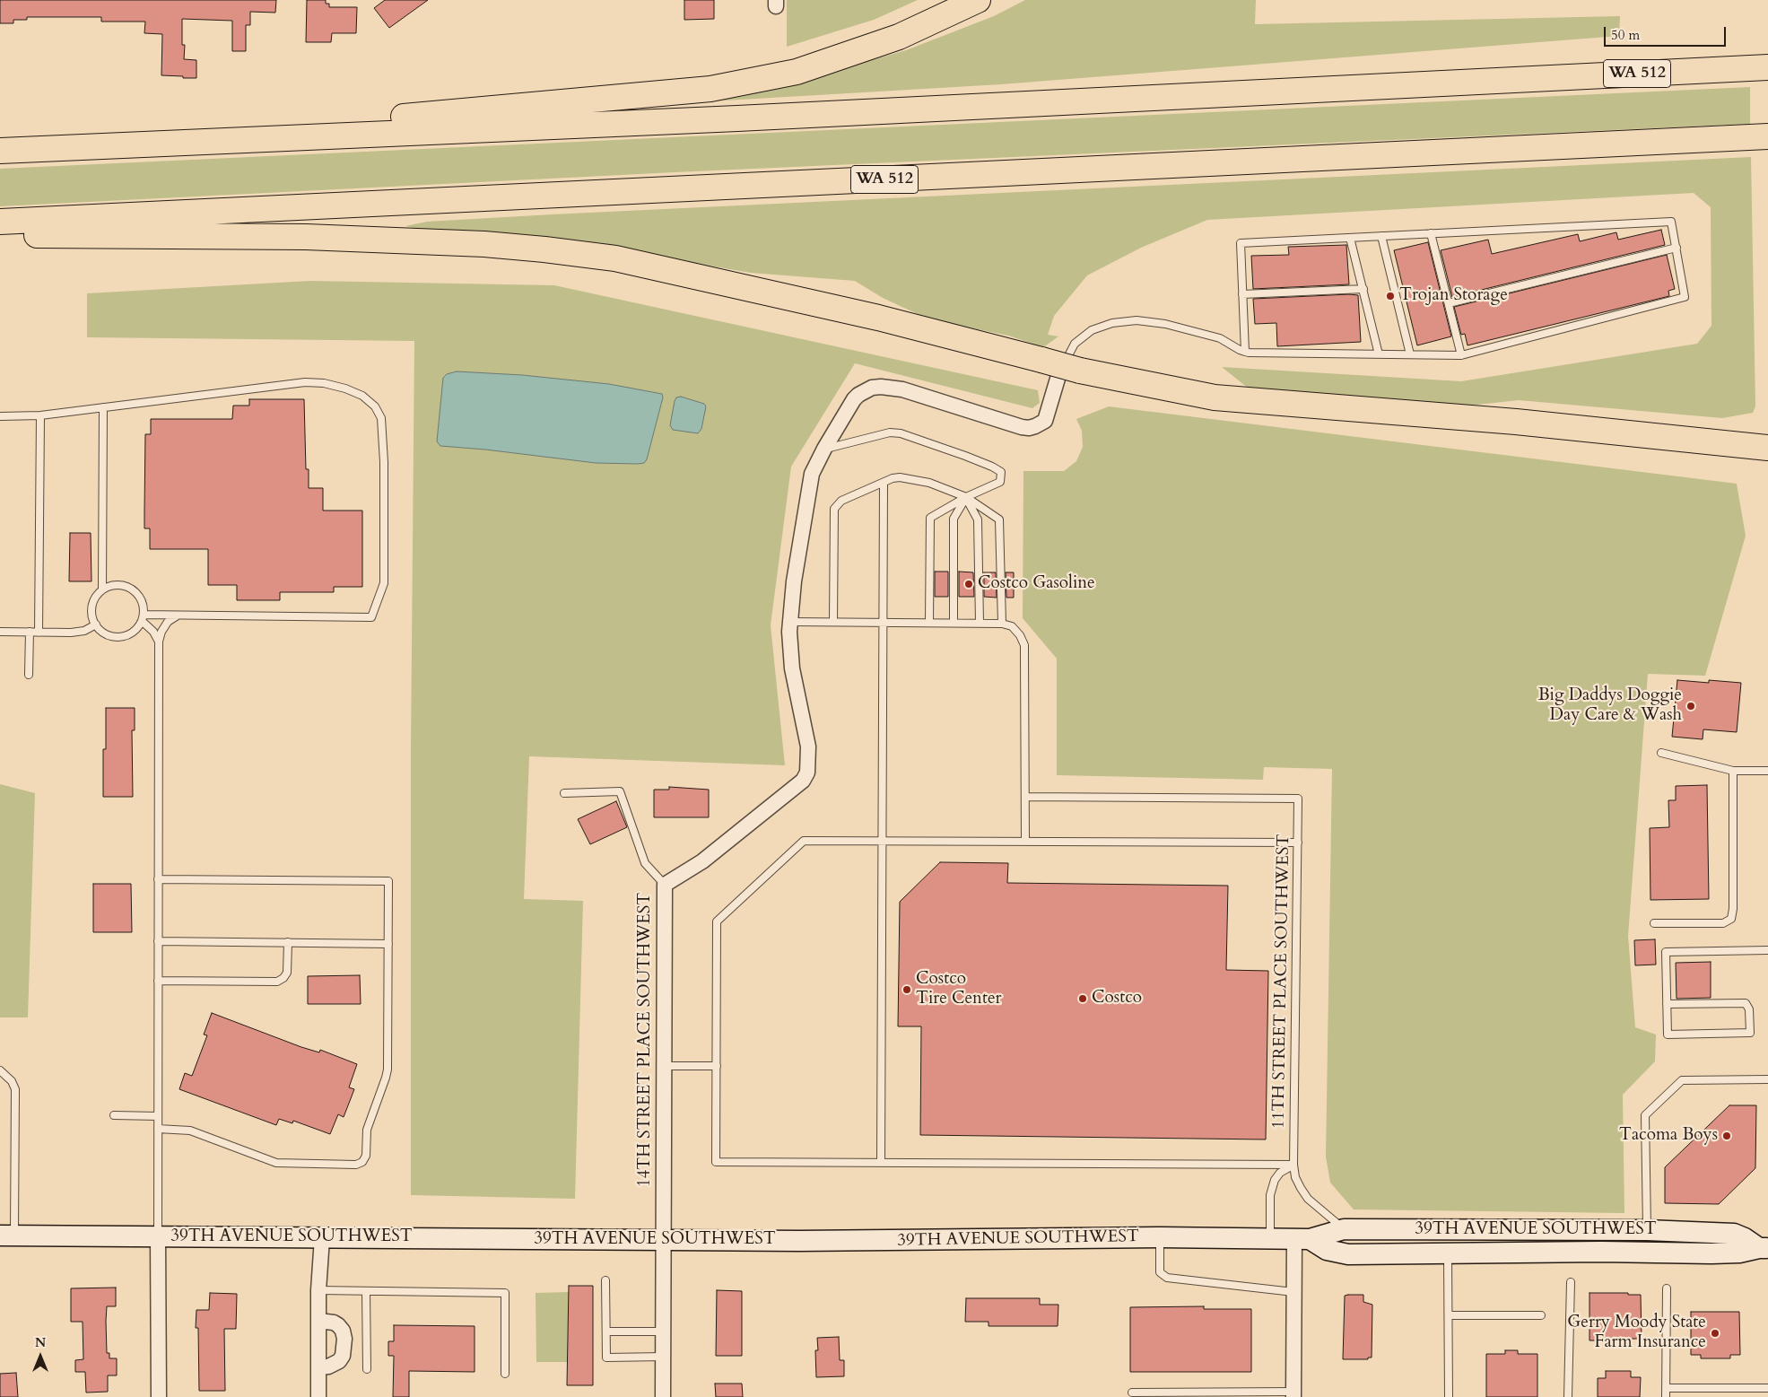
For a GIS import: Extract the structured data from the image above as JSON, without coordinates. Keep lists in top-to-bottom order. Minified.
{"streets":{"highway":["WA 512"],"main road":["39TH AVENUE SOUTHWEST"],"street":["14TH STREET PLACE SOUTHWEST"],"lane":["11TH STREET PLACE SOUTHWEST"]},"crossings":[["11TH STREET PLACE SOUTHWEST","39TH AVENUE SOUTHWEST"],["14TH STREET PLACE SOUTHWEST","39TH AVENUE SOUTHWEST"]],"places":["Trojan Storage","Costco Gasoline","Big Daddys Doggie Day Care & Wash","Costco Tire Center","Costco","Tacoma Boys","Gerry Moody State Farm Insurance"],"scale_bar":"50 m","north":"top"}
